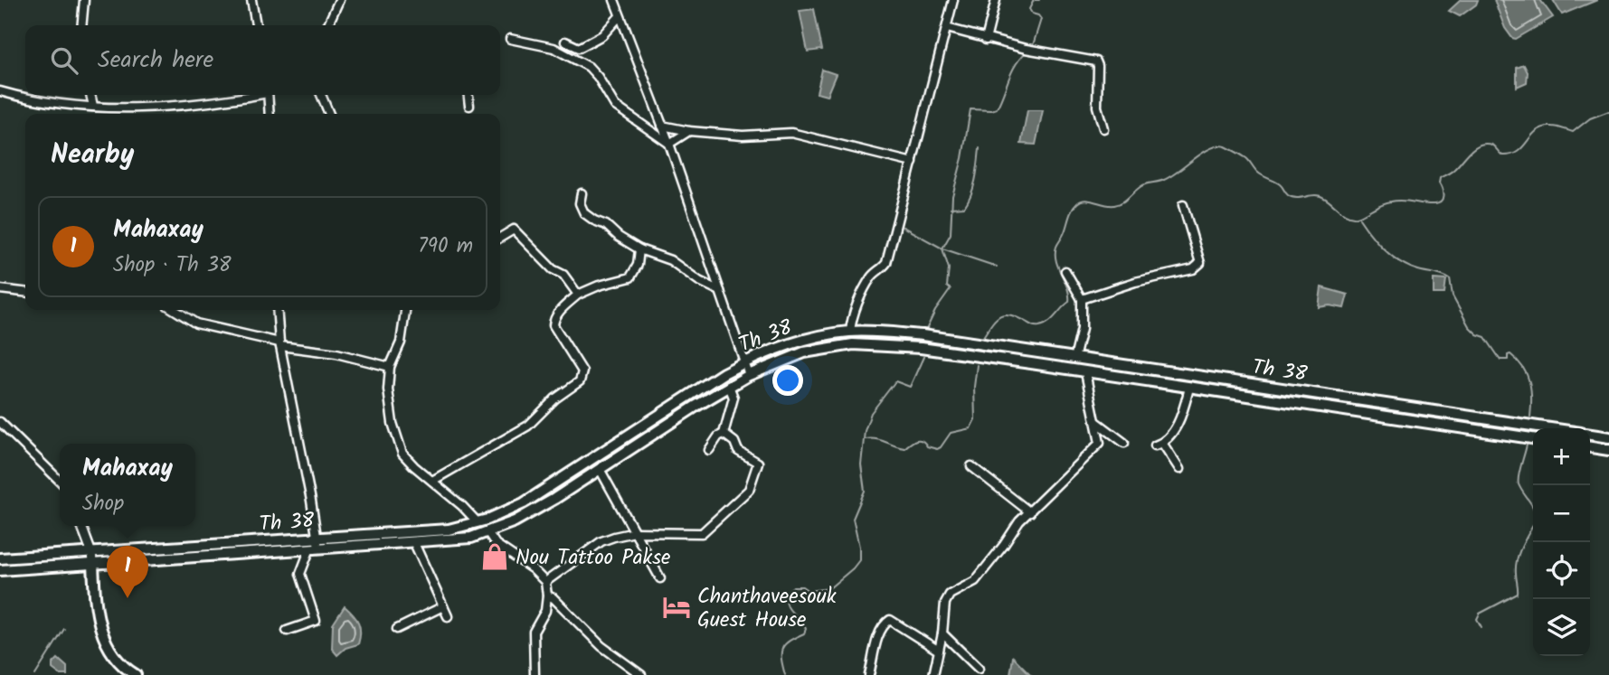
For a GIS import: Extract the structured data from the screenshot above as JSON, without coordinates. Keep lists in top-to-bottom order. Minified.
{"streets":{"street":["Th 38"]},"places":{"shop":["Nou Tattoo Pakse"],"hotel":["Chanthaveesouk Guest House"]},"page":{"search":"Search here","heading":"Nearby","list":[{"mark":"1","name":"Mahaxay","note":"Shop · Th 38","value":"790 m"}],"map_buttons":["+","−"],"popup":["Mahaxay","Shop"],"pins":"1"}}
